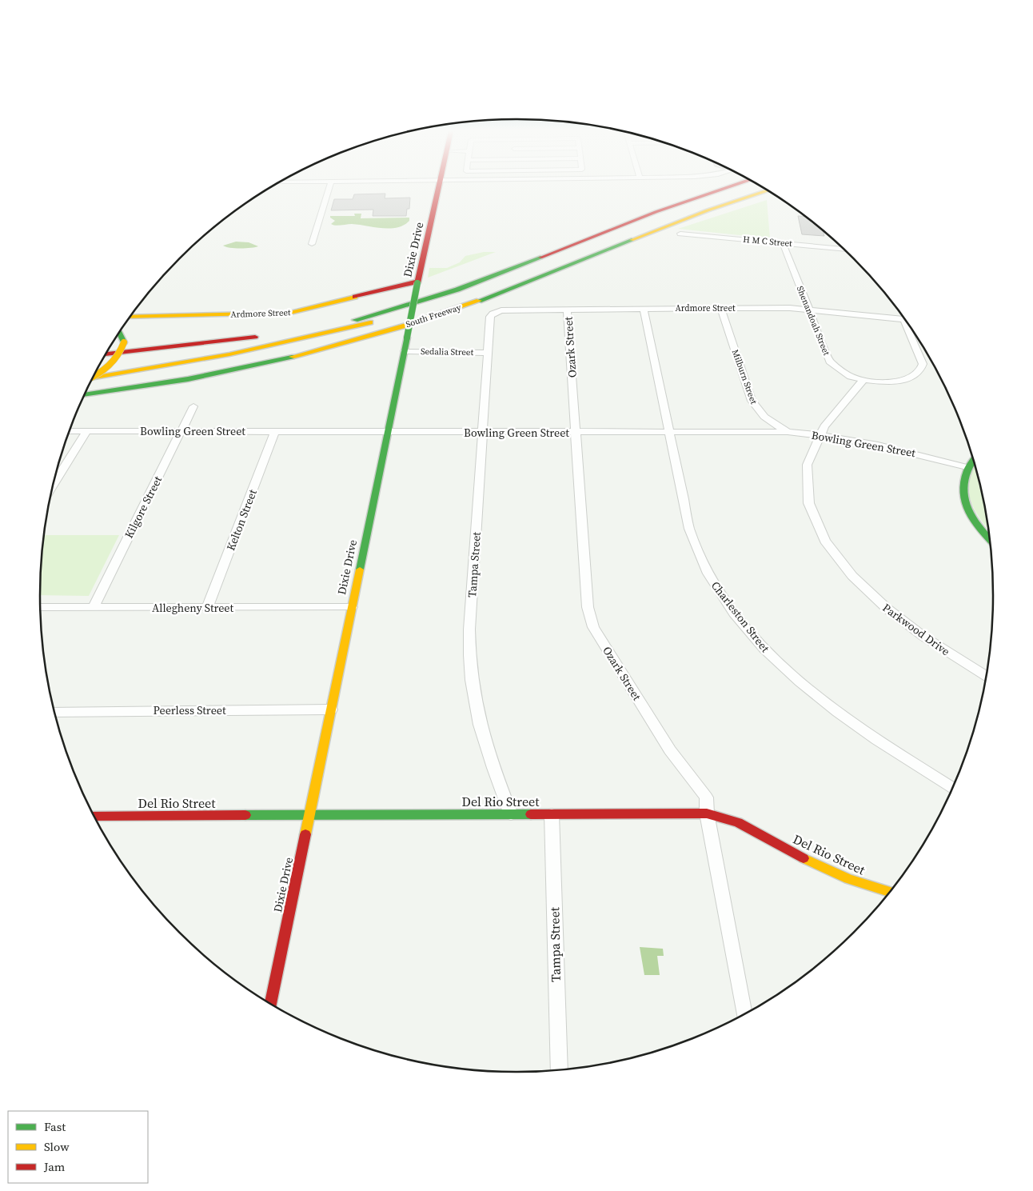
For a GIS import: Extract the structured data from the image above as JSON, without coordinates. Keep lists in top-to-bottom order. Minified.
{"streets":{"main road":["Dixie Drive","Ardmore Street","South Freeway","Del Rio Street"],"street":["H M C Street","Shenandoah Street","Ozark Street","Sedalia Street","Milburn Street","Bowling Green Street","Kilgore Street","Kelton Street","Tampa Street","Allegheny Street","Charleston Street","Parkwood Drive","Peerless Street"]},"crossings":[["H M C Street","Shenandoah Street"],["Dixie Drive","Ardmore Street"],["Dixie Drive","Sedalia Street"],["Dixie Drive","Bowling Green Street"],["Dixie Drive","Allegheny Street"],["Dixie Drive","Peerless Street"],["Dixie Drive","Del Rio Street"],["Ardmore Street","Shenandoah Street"],["Ardmore Street","Ozark Street"],["Ardmore Street","Milburn Street"],["Ardmore Street","Tampa Street"],["Ardmore Street","Charleston Street"],["Shenandoah Street","Parkwood Drive"],["Ozark Street","Bowling Green Street"],["Ozark Street","Del Rio Street"],["Sedalia Street","Tampa Street"],["Milburn Street","Bowling Green Street"],["Bowling Green Street","Kilgore Street"],["Bowling Green Street","Kelton Street"],["Bowling Green Street","Tampa Street"],["Bowling Green Street","Charleston Street"],["Bowling Green Street","Parkwood Drive"],["Kilgore Street","Allegheny Street"],["Kelton Street","Allegheny Street"],["Tampa Street","Del Rio Street"]],"legend":["Fast","Slow","Jam"]}
